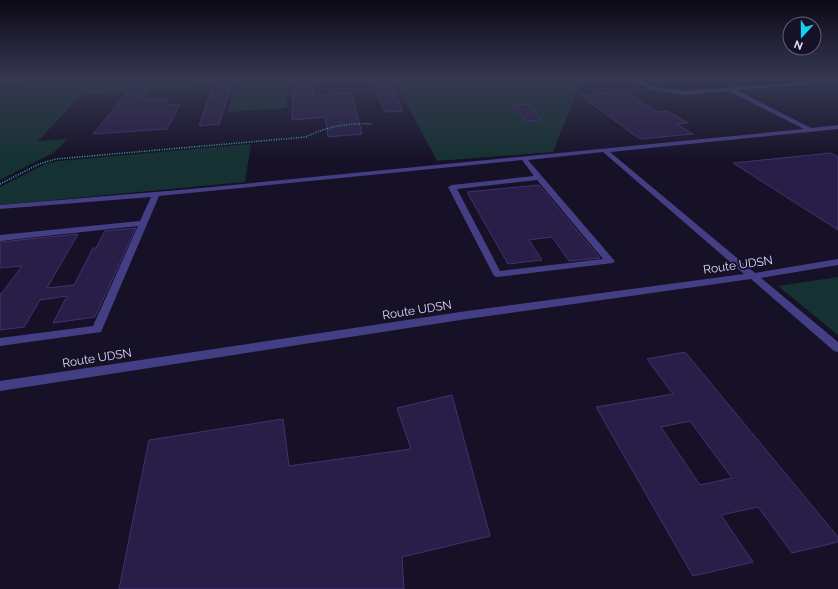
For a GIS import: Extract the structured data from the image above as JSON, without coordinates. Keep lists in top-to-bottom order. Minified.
{"streets":{"street":["Route UDSN"]},"north":"bottom"}
